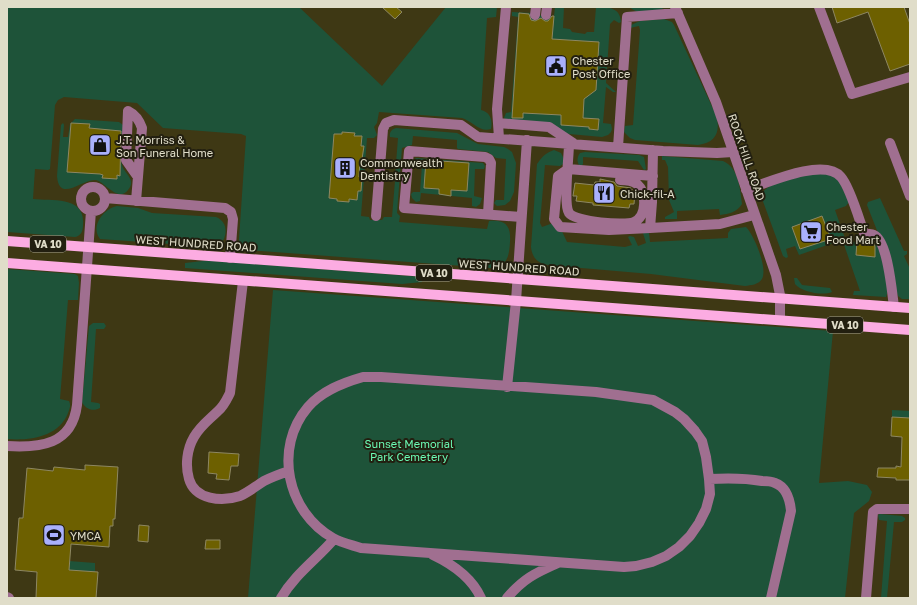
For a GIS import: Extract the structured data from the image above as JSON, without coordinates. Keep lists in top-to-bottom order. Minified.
{"streets":{"main road":["WEST HUNDRED ROAD","VA 10"],"street":["ROCK HILL ROAD"]},"crossings":[["ROCK HILL ROAD","WEST HUNDRED ROAD"],["ROCK HILL ROAD","VA 10"]],"parks":["Sunset Memorial Park Cemetery"],"places":{"public building":["Chester Post Office"],"shop":["J.T. Morriss & Son Funeral Home"],"building":["Commonwealth Dentistry"],"restaurant":["Chick-fil-A"],"supermarket":["Chester Food Mart"],"sports":["YMCA"]}}
